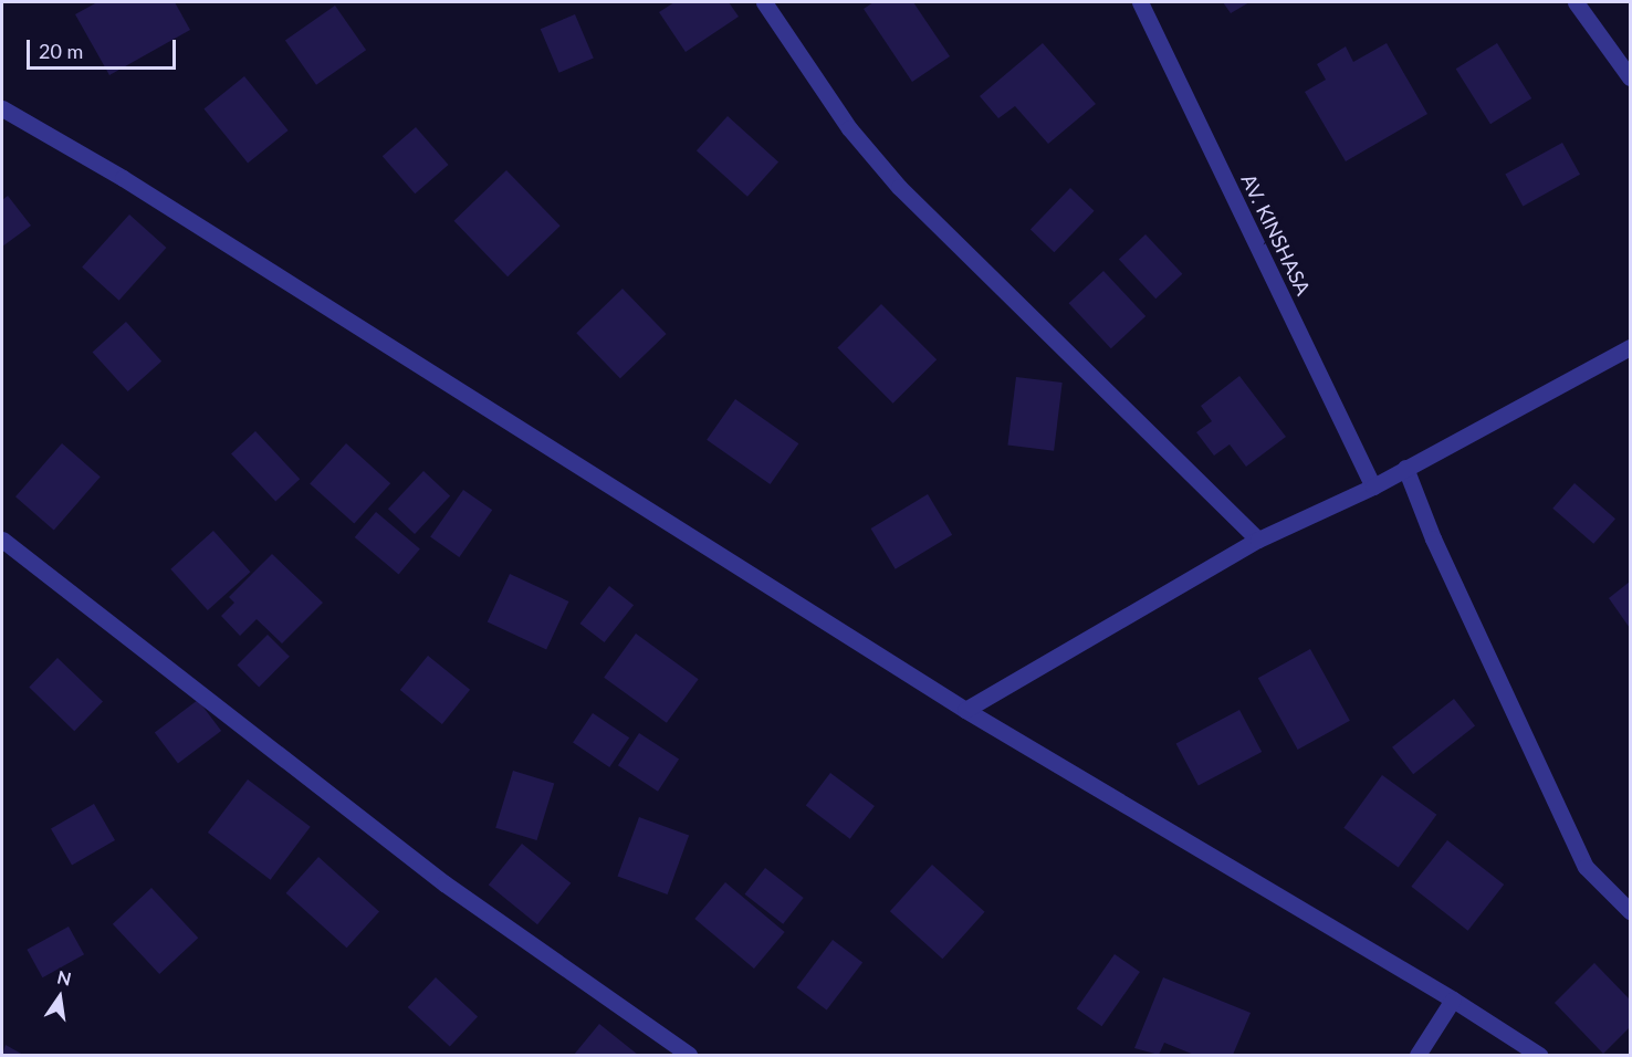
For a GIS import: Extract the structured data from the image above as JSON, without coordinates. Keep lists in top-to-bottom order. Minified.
{"streets":{"street":["AV. KINSHASA"]},"scale_bar":"20 m","north":"top"}
